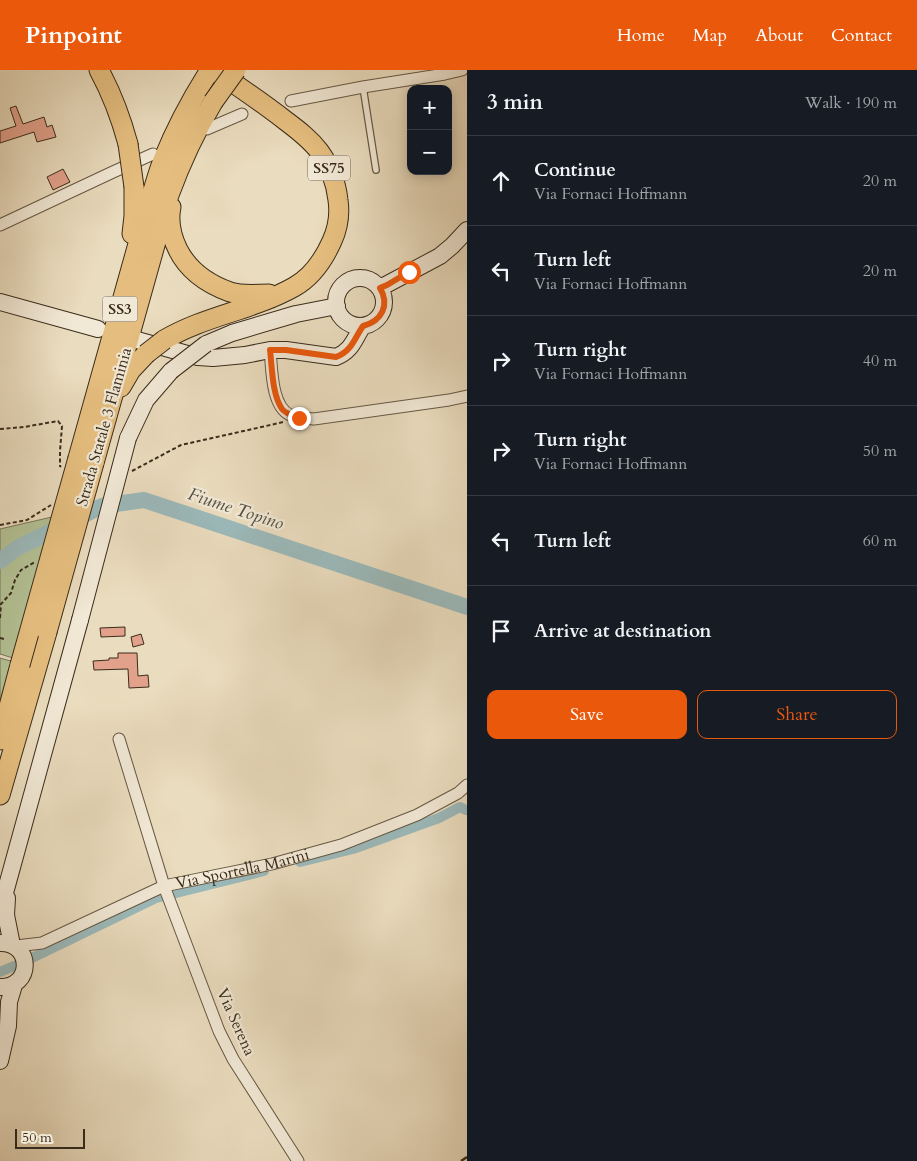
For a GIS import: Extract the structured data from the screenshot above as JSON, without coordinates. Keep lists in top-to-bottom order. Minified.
{"streets":{"highway":["SS75","SS3","Strada Statale 3 Flaminia"],"street":["Via Sportella Marini","Via Serena"]},"crossings":[["SS75","Strada Statale 3 Flaminia"],["Via Sportella Marini","Via Serena"]],"water":["Fiume Topino"],"scale_bar":"50 m","page":{"header":"Pinpoint","nav":["Home","Map","About","Contact"],"heading":["3 min","Walk · 190 m"],"map_buttons":["+","−"],"list":[["Continue","Via Fornaci Hoffmann","20 m"],["Turn left","Via Fornaci Hoffmann","20 m"],["Turn right","Via Fornaci Hoffmann","40 m"],["Turn right","Via Fornaci Hoffmann","50 m"],["Turn left","60 m"],"Arrive at destination"],"buttons":["Save","Share"],"scale":"50 m"}}
